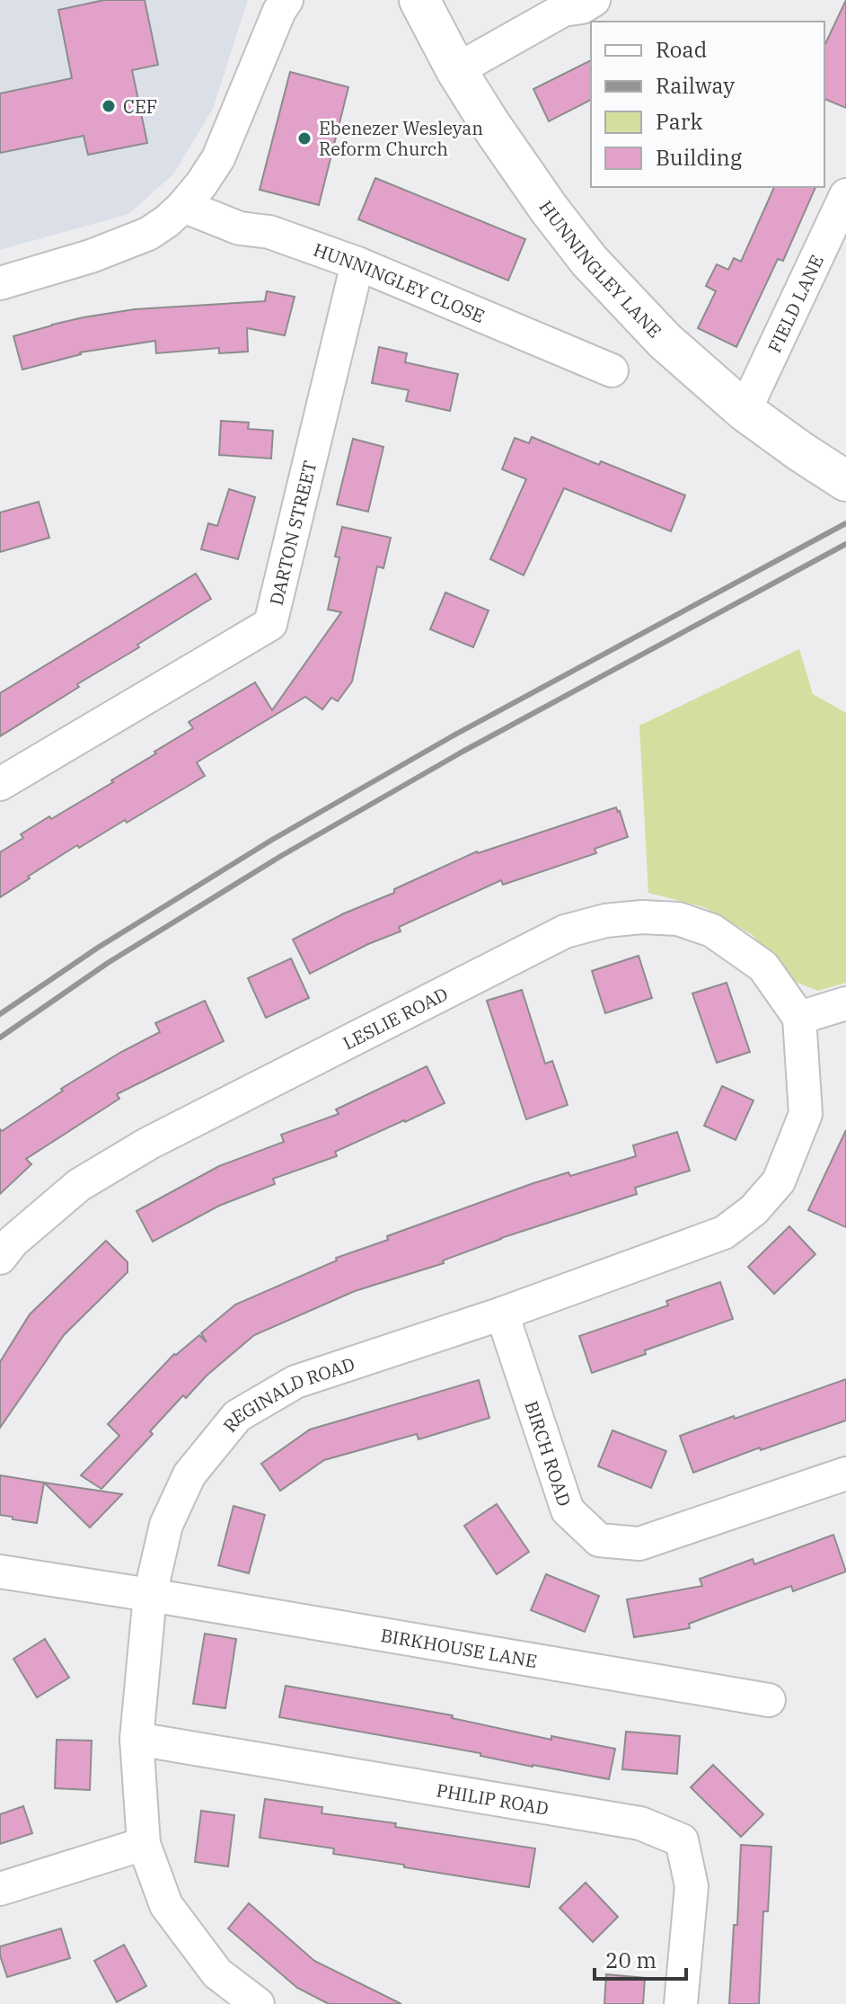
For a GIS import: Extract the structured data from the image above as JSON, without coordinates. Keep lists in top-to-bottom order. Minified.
{"streets":{"main road":["HUNNINGLEY LANE"],"street":["HUNNINGLEY CLOSE","FIELD LANE","DARTON STREET","LESLIE ROAD","REGINALD ROAD","BIRCH ROAD","BIRKHOUSE LANE","PHILIP ROAD"]},"crossings":[["HUNNINGLEY LANE","FIELD LANE"],["HUNNINGLEY CLOSE","DARTON STREET"],["LESLIE ROAD","REGINALD ROAD"],["REGINALD ROAD","BIRCH ROAD"],["REGINALD ROAD","BIRKHOUSE LANE"],["REGINALD ROAD","PHILIP ROAD"]],"places":["CEF","Ebenezer Wesleyan Reform Church"],"legend":["Road","Railway","Park","Building"],"scale_bar":"20 m"}
